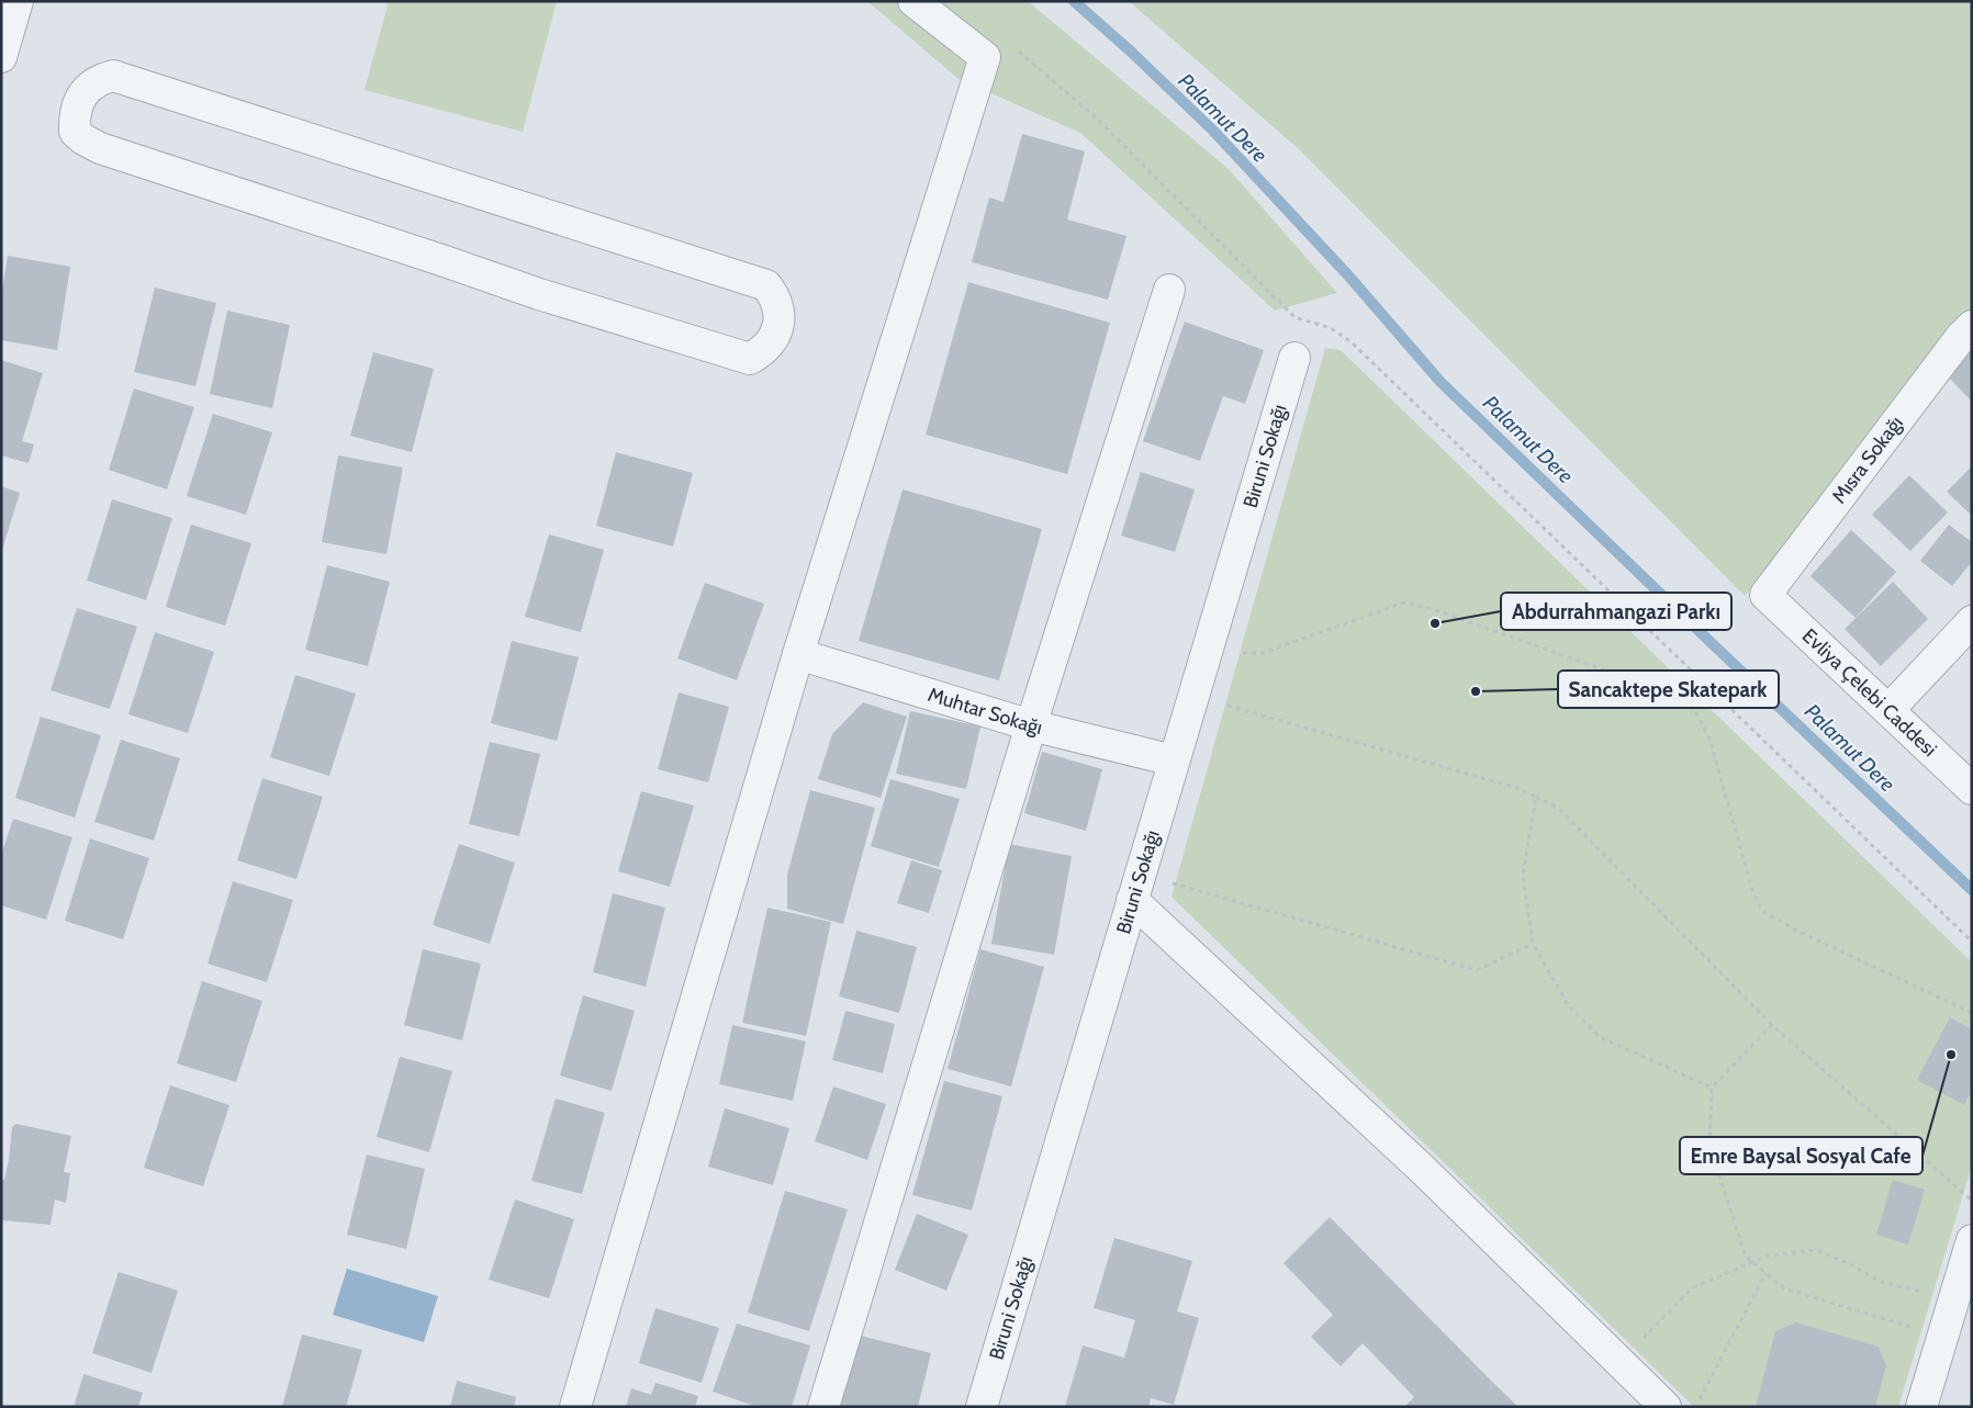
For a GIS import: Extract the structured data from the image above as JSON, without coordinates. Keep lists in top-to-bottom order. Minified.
{"streets":{"street":["Biruni Sokağı","Mısra Sokağı","Evliya Çelebi Caddesi","Muhtar Sokağı"]},"crossings":[["Biruni Sokağı","Muhtar Sokağı"],["Mısra Sokağı","Evliya Çelebi Caddesi"]],"water":["Palamut Dere"],"places":["Abdurrahmangazi Parkı","Sancaktepe Skatepark","Emre Baysal Sosyal Cafe"]}
